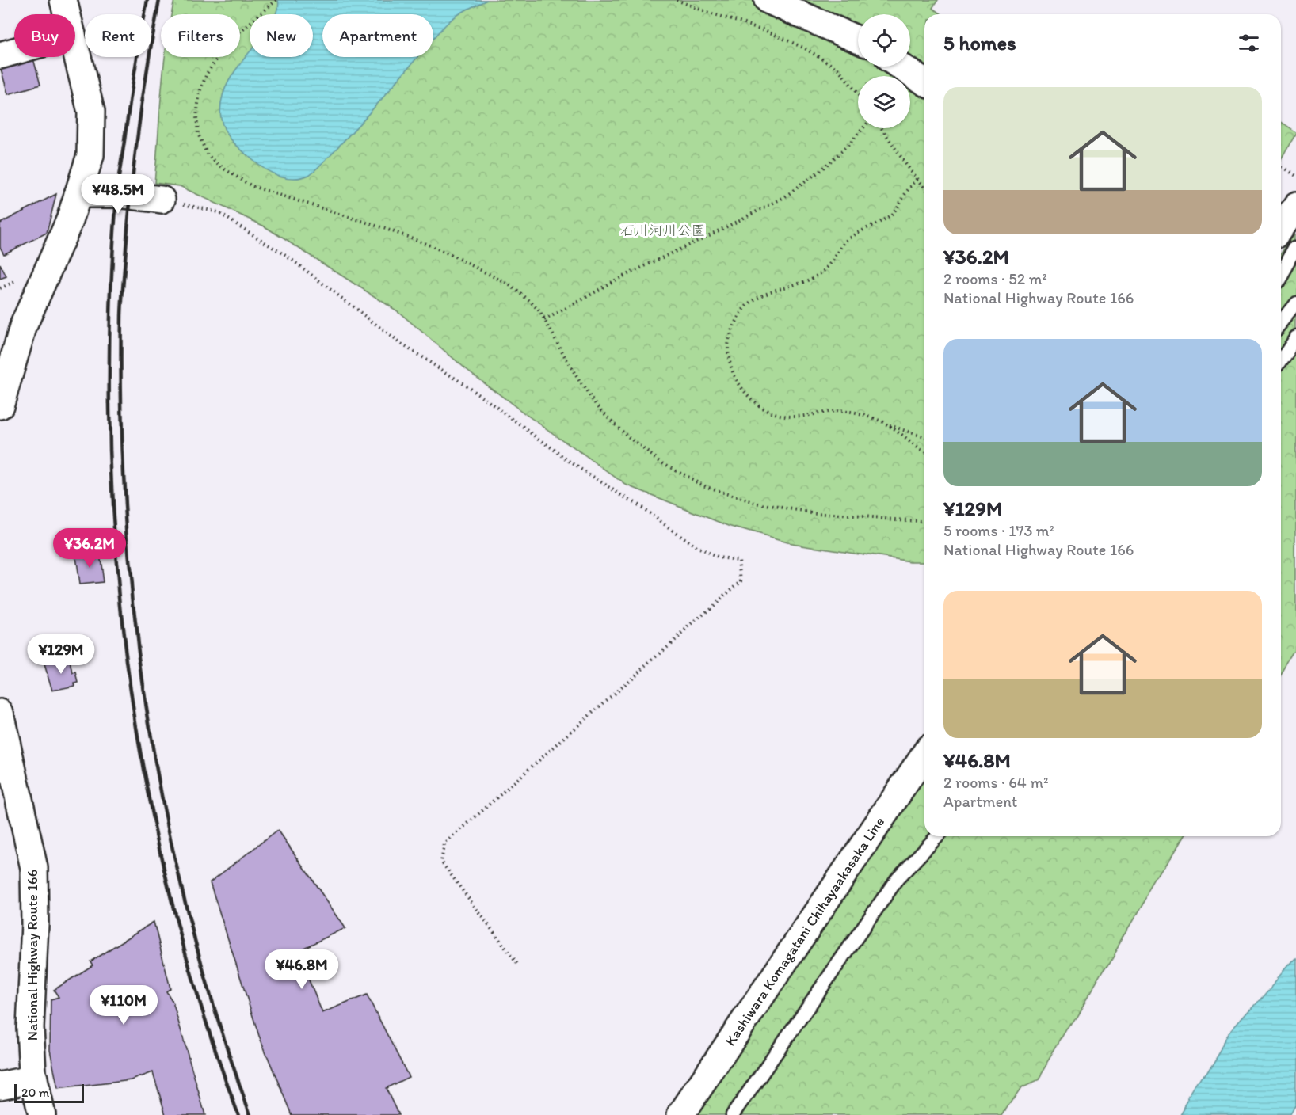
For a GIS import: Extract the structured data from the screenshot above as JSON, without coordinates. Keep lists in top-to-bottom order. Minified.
{"streets":{"main road":["Kashiwara Komagatani Chihayaakasaka Line","National Highway Route 166"]},"parks":["石川河川公園"],"scale_bar":"20 m","page":{"chip":["Buy","Rent","Filters","New","Apartment"],"heading":"5 homes","list":[{"name":"¥36.2M","note":"2 rooms · 52 m² · National Highway Route 166"},{"name":"¥129M","note":"5 rooms · 173 m² · National Highway Route 166"},{"name":"¥46.8M","note":"2 rooms · 64 m² · Apartment"}],"price":["¥48.5M","¥36.2M","¥129M","¥46.8M","¥110M"],"scale":"20 m"}}
